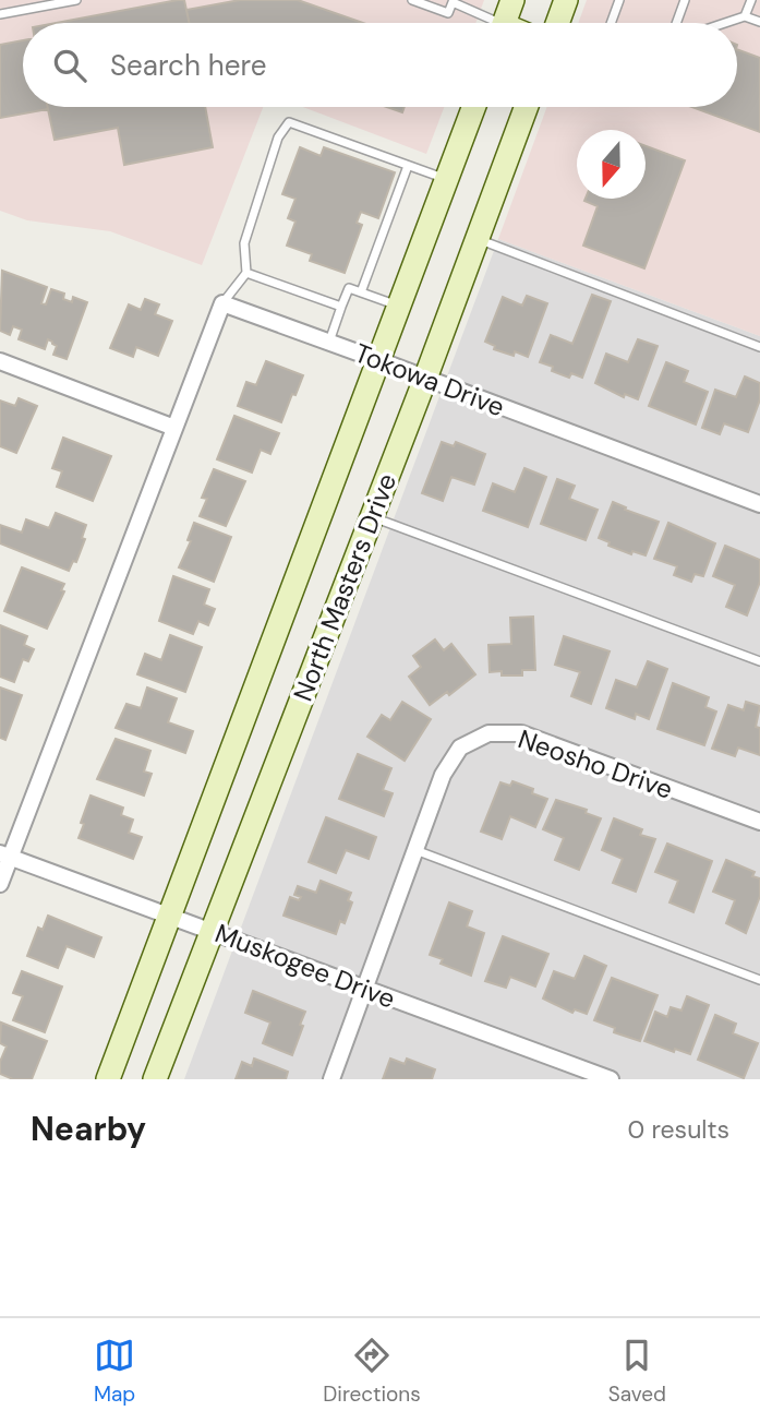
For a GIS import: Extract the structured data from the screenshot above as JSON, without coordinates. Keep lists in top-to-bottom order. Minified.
{"streets":{"main road":["North Masters Drive"],"street":["Tokowa Drive","Neosho Drive","Muskogee Drive"]},"crossings":[["Tokowa Drive","North Masters Drive"],["North Masters Drive","Muskogee Drive"],["Neosho Drive","Muskogee Drive"]],"north":"bottom","page":{"search":"Search here","heading":["Nearby","0 results"],"nav":["Map","Directions","Saved"]}}
